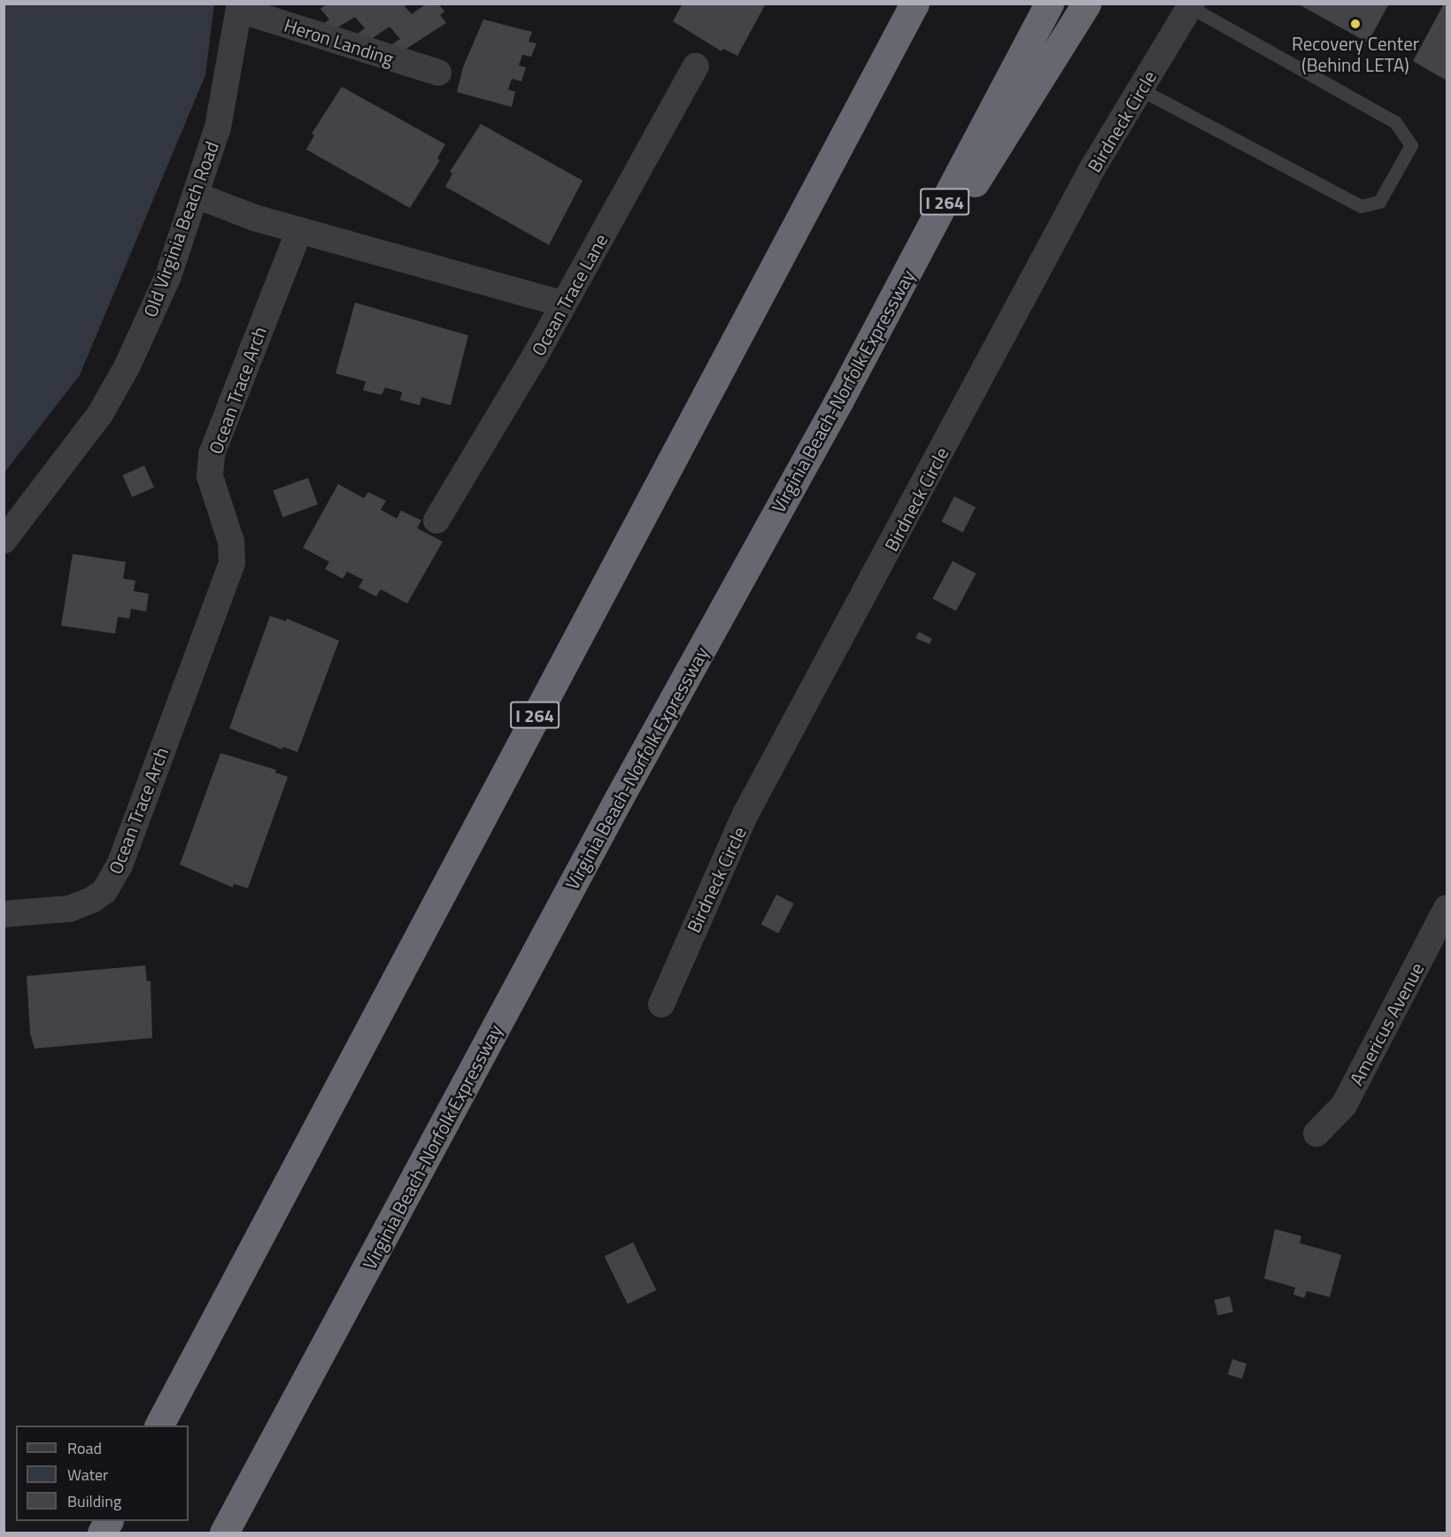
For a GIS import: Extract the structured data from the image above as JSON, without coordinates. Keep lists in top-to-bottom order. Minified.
{"streets":{"highway":["I 264","Virginia Beach-Norfolk Expressway"],"street":["Heron Landing","Birdneck Circle","Old Virginia Beach Road","Ocean Trace Lane","Ocean Trace Arch","Americus Avenue"]},"crossings":[["Heron Landing","Old Virginia Beach Road"]],"places":["Recovery Center (Behind LETA)"],"legend":["Road","Water","Building"]}
